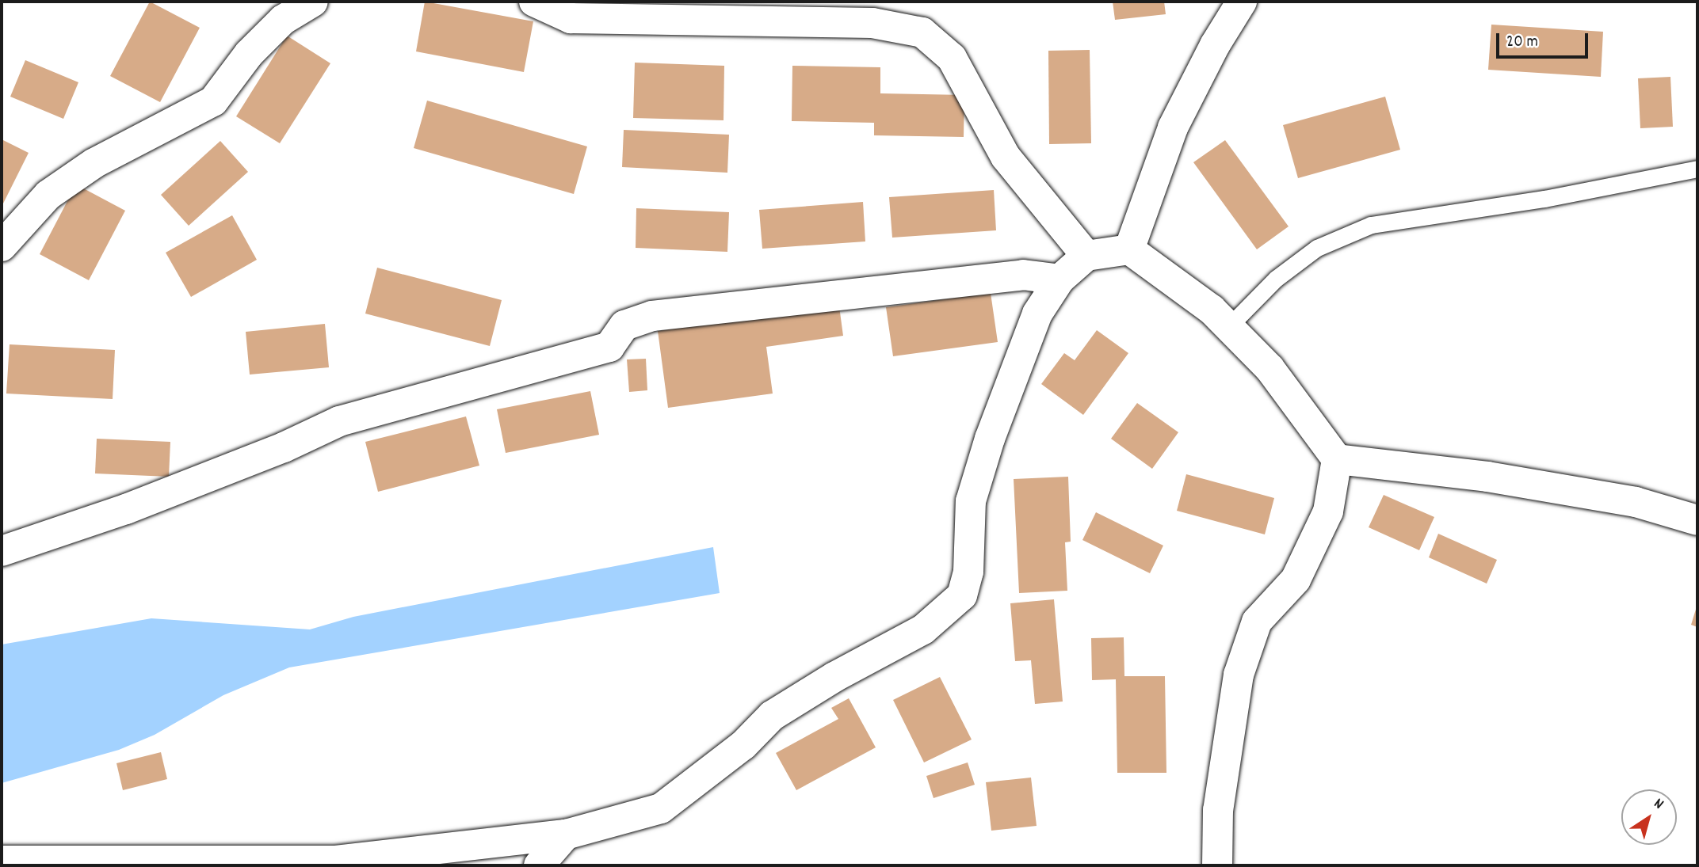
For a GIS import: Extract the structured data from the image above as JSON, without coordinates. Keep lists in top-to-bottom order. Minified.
{"scale_bar":"20 m","north":"top right"}
